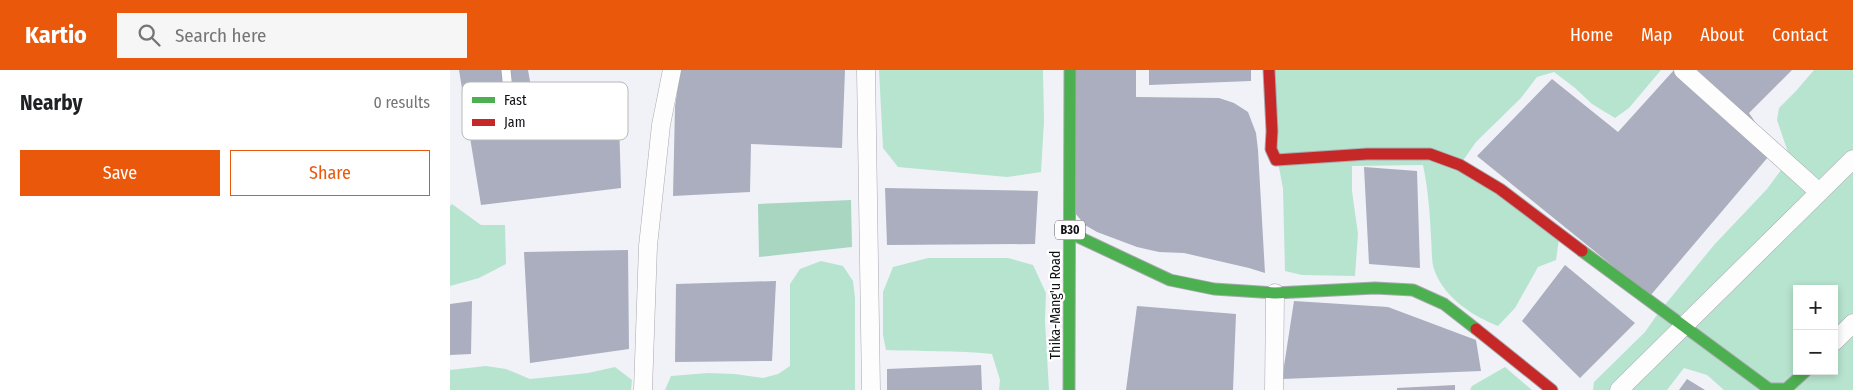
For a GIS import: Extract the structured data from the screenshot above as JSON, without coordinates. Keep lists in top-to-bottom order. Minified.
{"streets":{"main road":["B30","Thika-Mang'u Road"]},"legend":["Fast","Jam"],"page":{"header":"Kartio","search":"Search here","nav":["Home","Map","About","Contact"],"heading":["Nearby","0 results"],"buttons":["Save","Share"],"map_buttons":["+","−"]}}
